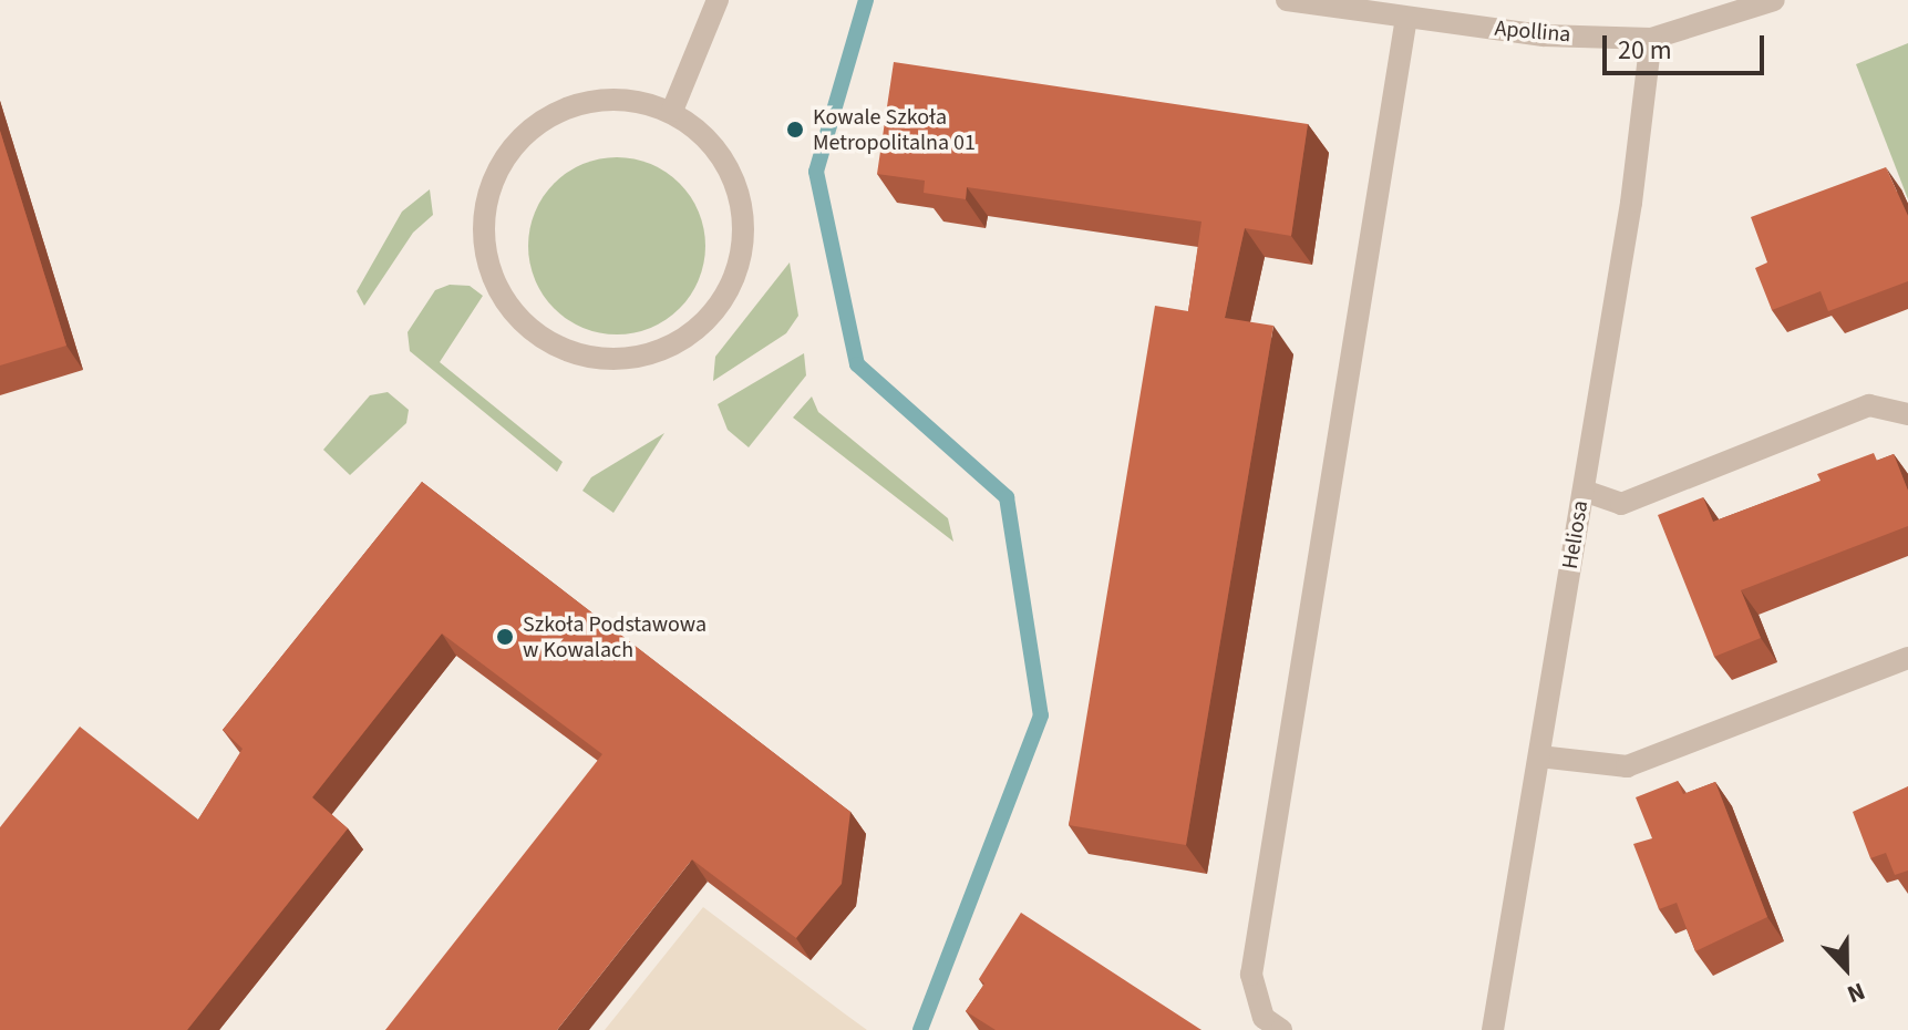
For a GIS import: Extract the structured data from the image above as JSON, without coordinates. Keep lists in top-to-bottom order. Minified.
{"streets":{"street":["Apollina","Heliosa"]},"crossings":[["Apollina","Heliosa"]],"places":["Kowale Szkoła Metropolitalna 01","Szkoła Podstawowa w Kowalach"],"scale_bar":"20 m","north":"bottom"}
